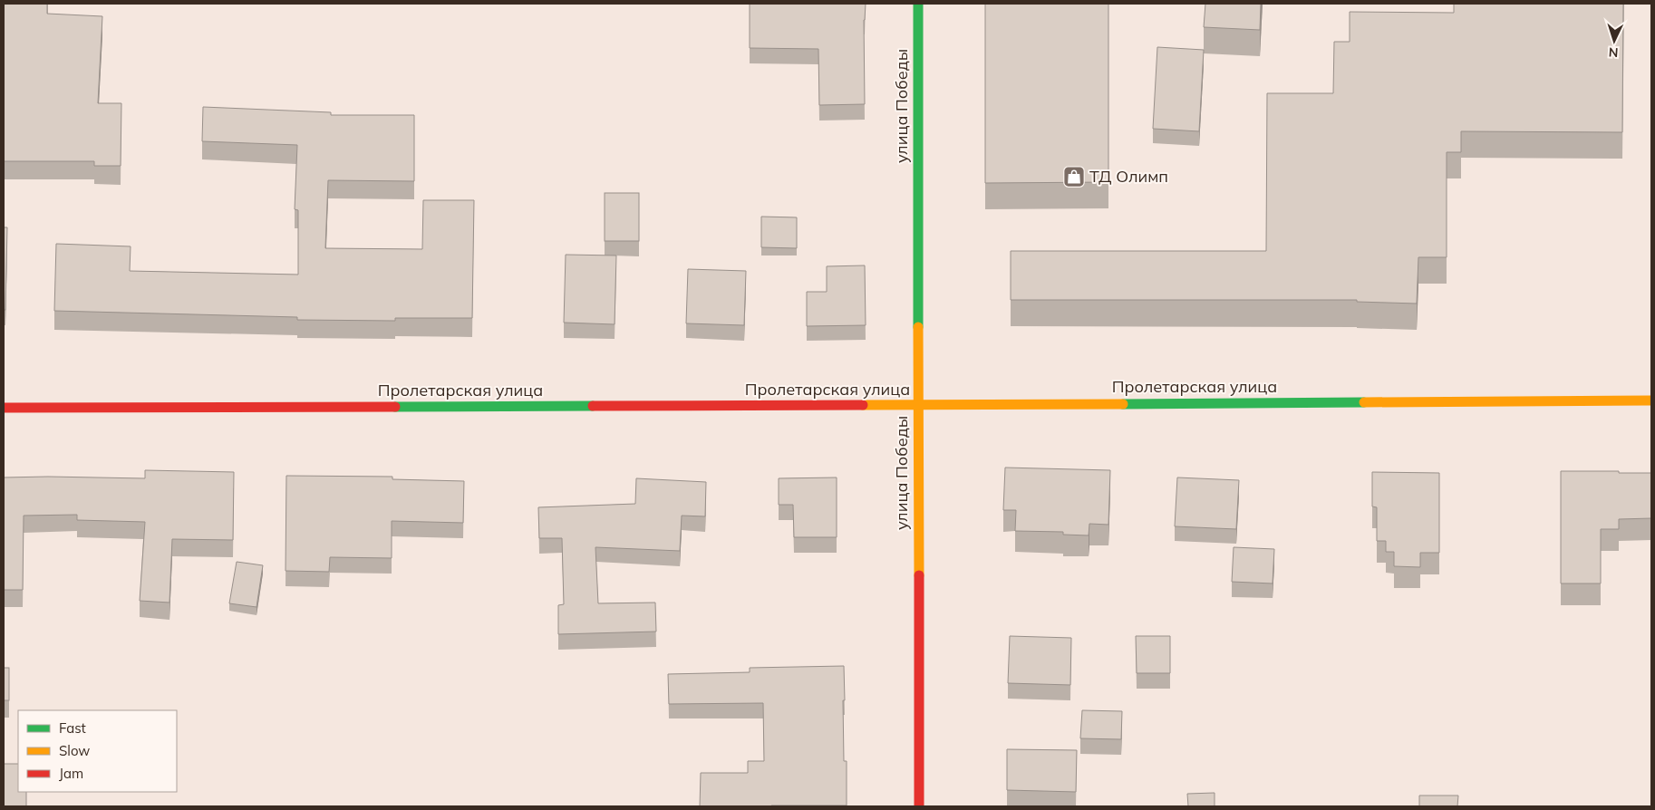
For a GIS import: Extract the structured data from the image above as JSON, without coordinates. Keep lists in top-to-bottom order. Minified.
{"streets":{"street":["улица Победы","Пролетарская улица"]},"crossings":[["улица Победы","Пролетарская улица"]],"places":{"shop":["ТД Олимп"]},"legend":["Fast","Slow","Jam"],"north":"bottom"}
